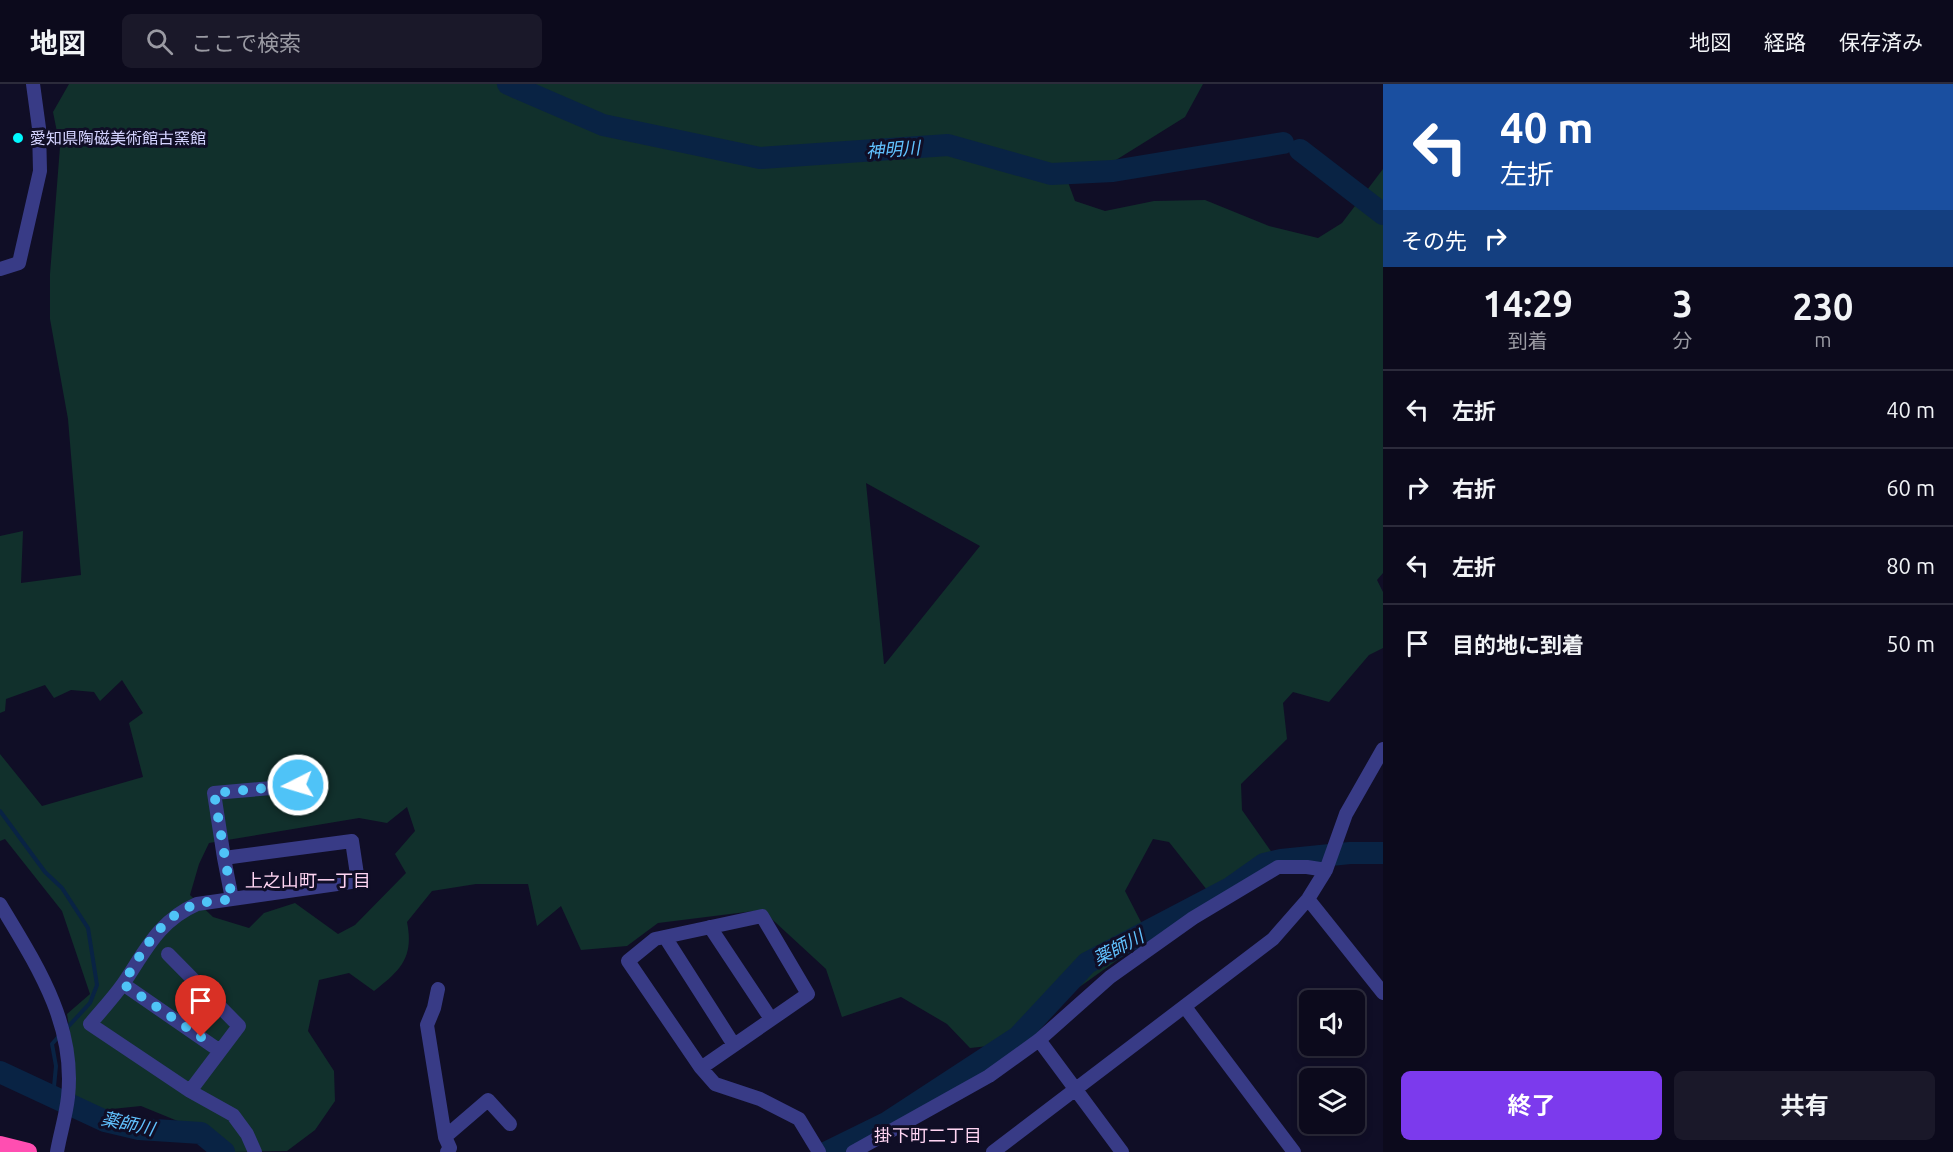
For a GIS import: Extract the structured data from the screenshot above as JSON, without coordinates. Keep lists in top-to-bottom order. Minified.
{"districts":["上之山町一丁目","掛下町二丁目"],"water":["神明川","薬師川"],"places":["愛知県陶磁美術館古窯館"],"page":{"header":"地図","search":"ここで検索","nav":["地図","経路","保存済み"],"turn":["40 m","左折"],"then":"その先","eta":["14:29","到着","3","分","230","m"],"list":[{"name":"左折","value":"40 m"},{"name":"右折","value":"60 m"},{"name":"左折","value":"80 m"},{"name":"目的地に到着","value":"50 m"}],"buttons":["終了","共有"]}}
